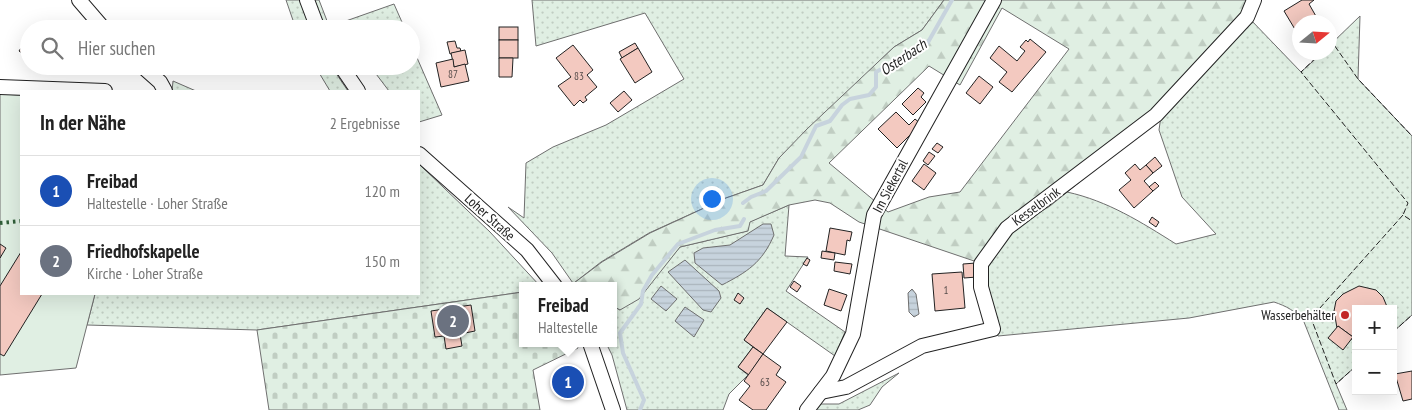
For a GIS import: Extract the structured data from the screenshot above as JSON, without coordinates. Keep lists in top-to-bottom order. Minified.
{"streets":{"street":["Im Siekertal","Kesselbrink","Loher Straße"]},"crossings":[["Im Siekertal","Kesselbrink"]],"water":["Osterbach"],"places":["Wasserbehälter"],"house_numbers":["87","83","1","63"],"north":"right","page":{"search":"Hier suchen","heading":["In der Nähe","2 Ergebnisse"],"list":[{"mark":"1","name":"Freibad","note":"Haltestelle · Loher Straße","value":"120 m"},{"mark":"2","name":"Friedhofskapelle","note":"Kirche · Loher Straße","value":"150 m"}],"popup":["Freibad","Haltestelle"],"pins":["2","1"],"map_buttons":["+","−"]}}
